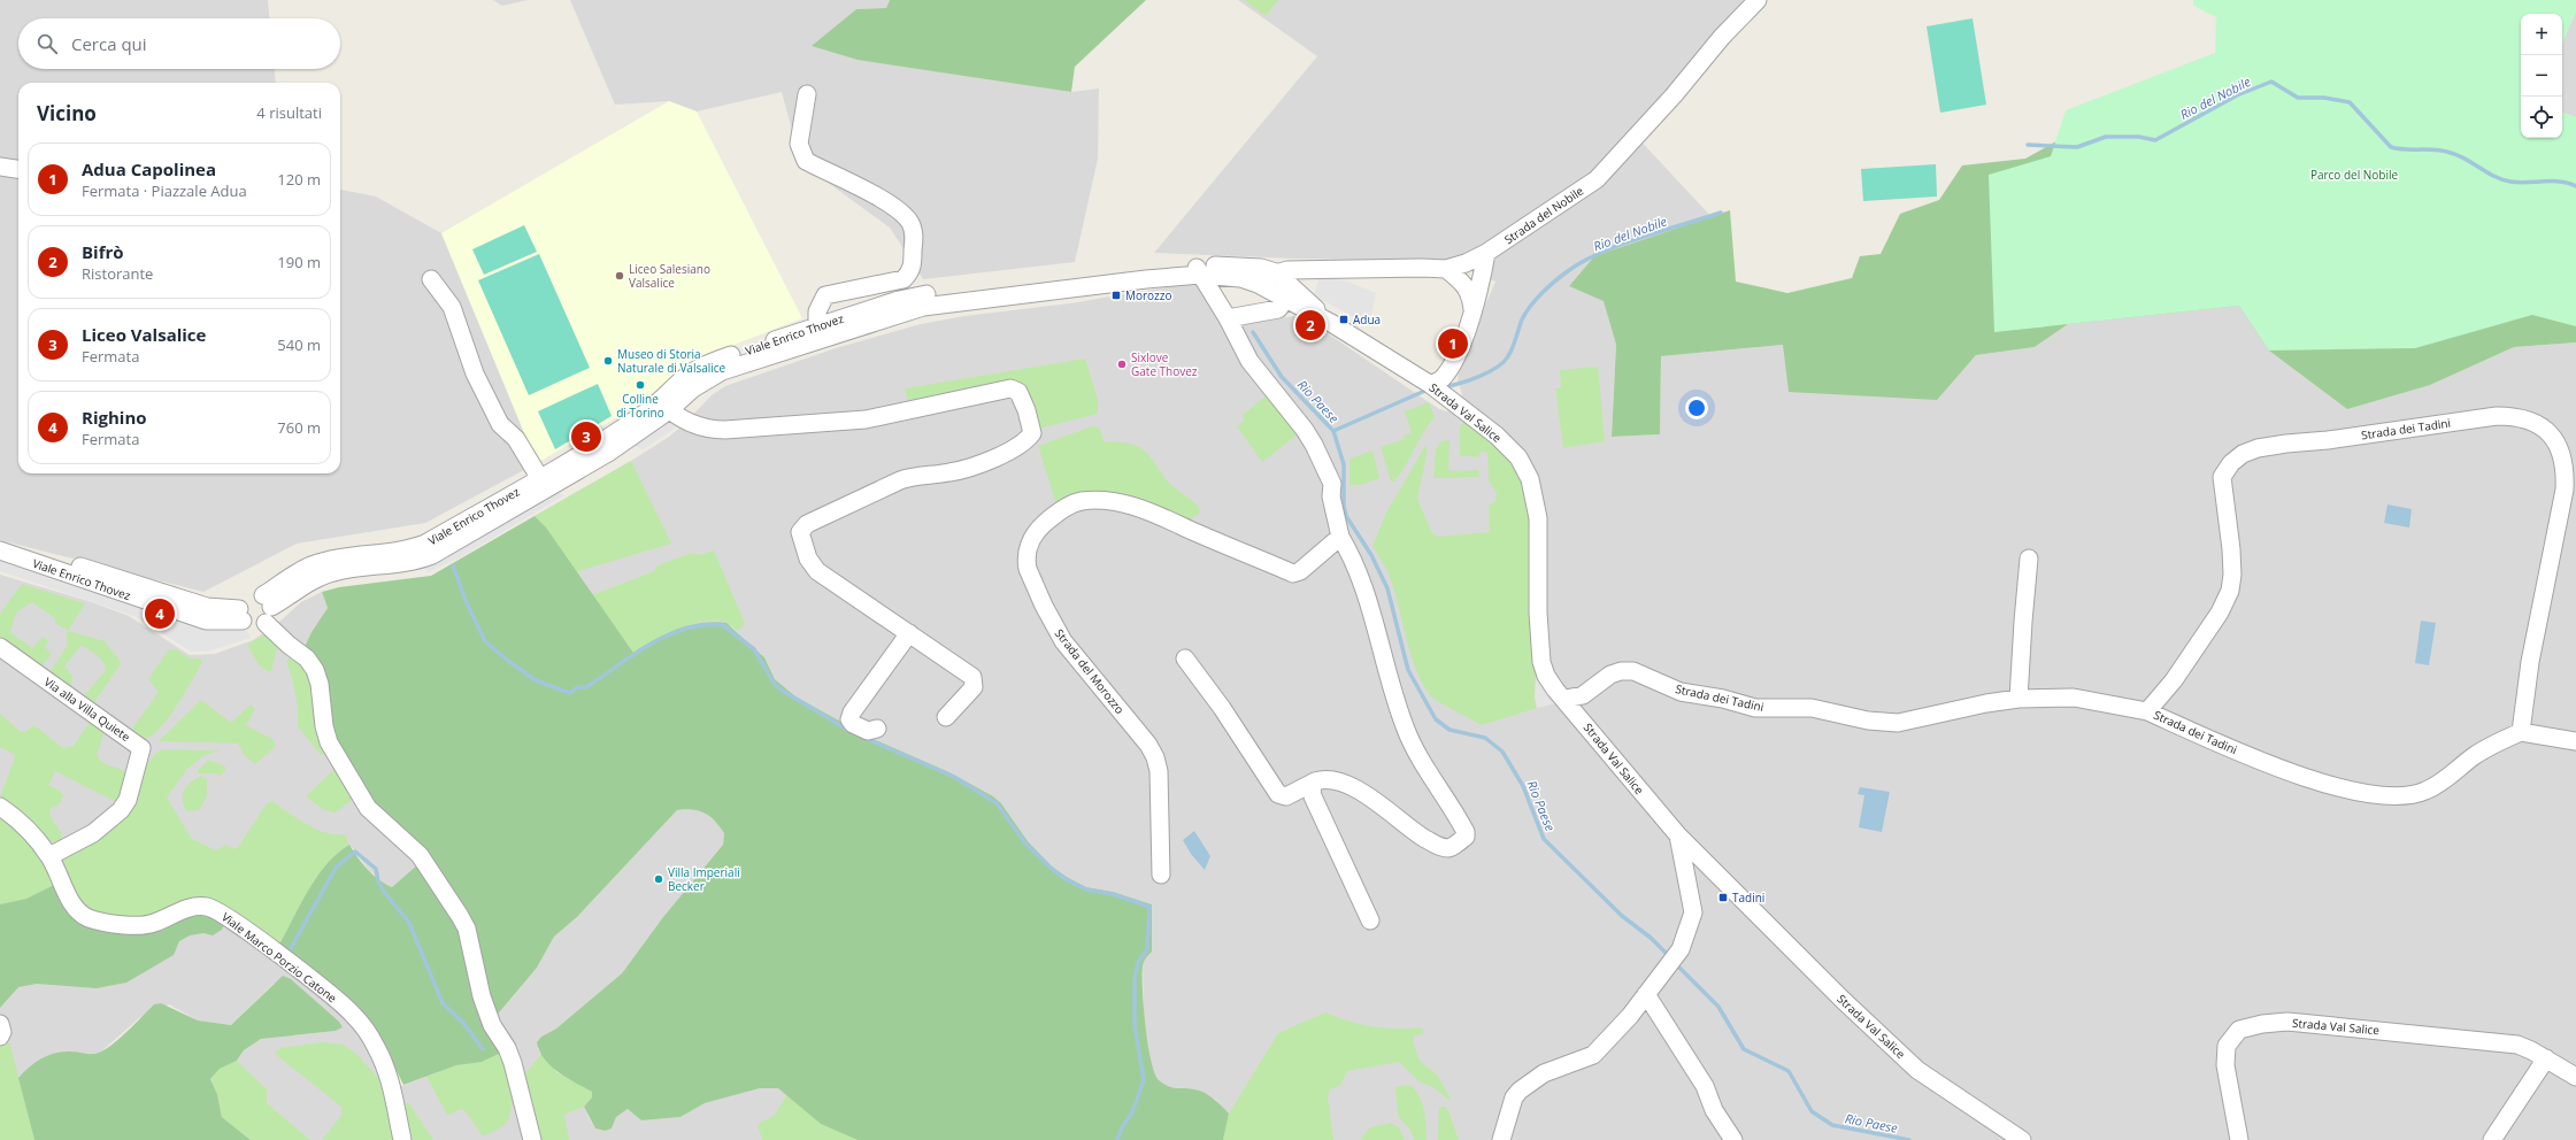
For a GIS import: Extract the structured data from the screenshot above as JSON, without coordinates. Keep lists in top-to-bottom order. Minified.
{"streets":{"street":["Strada del Nobile","Viale Enrico Thovez","Strada Val Salice","Strada dei Tadini","Strada del Morozzo","Via alla Villa Quiete","Viale Marco Porzio Catone"]},"crossings":[["Strada del Nobile","Viale Enrico Thovez"],["Strada del Nobile","Strada Val Salice"],["Viale Enrico Thovez","Strada Val Salice"],["Strada Val Salice","Strada dei Tadini"],["Via alla Villa Quiete","Viale Marco Porzio Catone"]],"water":["Rio del Nobile","Rio Paese"],"parks":["Parco del Nobile"],"places":{"other":["Liceo Salesiano Valsalice","Museo di Storia Naturale di Valsalice","Sixlove Gate Thovez","Colline di Torino","Villa Imperiali Becker"],"transit":["Morozzo","Adua","Tadini"]},"page":{"map_buttons":["+","−"],"search":"Cerca qui","heading":["Vicino","4 risultati"],"list":[{"mark":"1","name":"Adua Capolinea","note":"Fermata · Piazzale Adua","value":"120 m"},{"mark":"2","name":"Bifrò","note":"Ristorante","value":"190 m"},{"mark":"3","name":"Liceo Valsalice","note":"Fermata","value":"540 m"},{"mark":"4","name":"Righino","note":"Fermata","value":"760 m"}],"pins":["2","1","3","4"]}}
